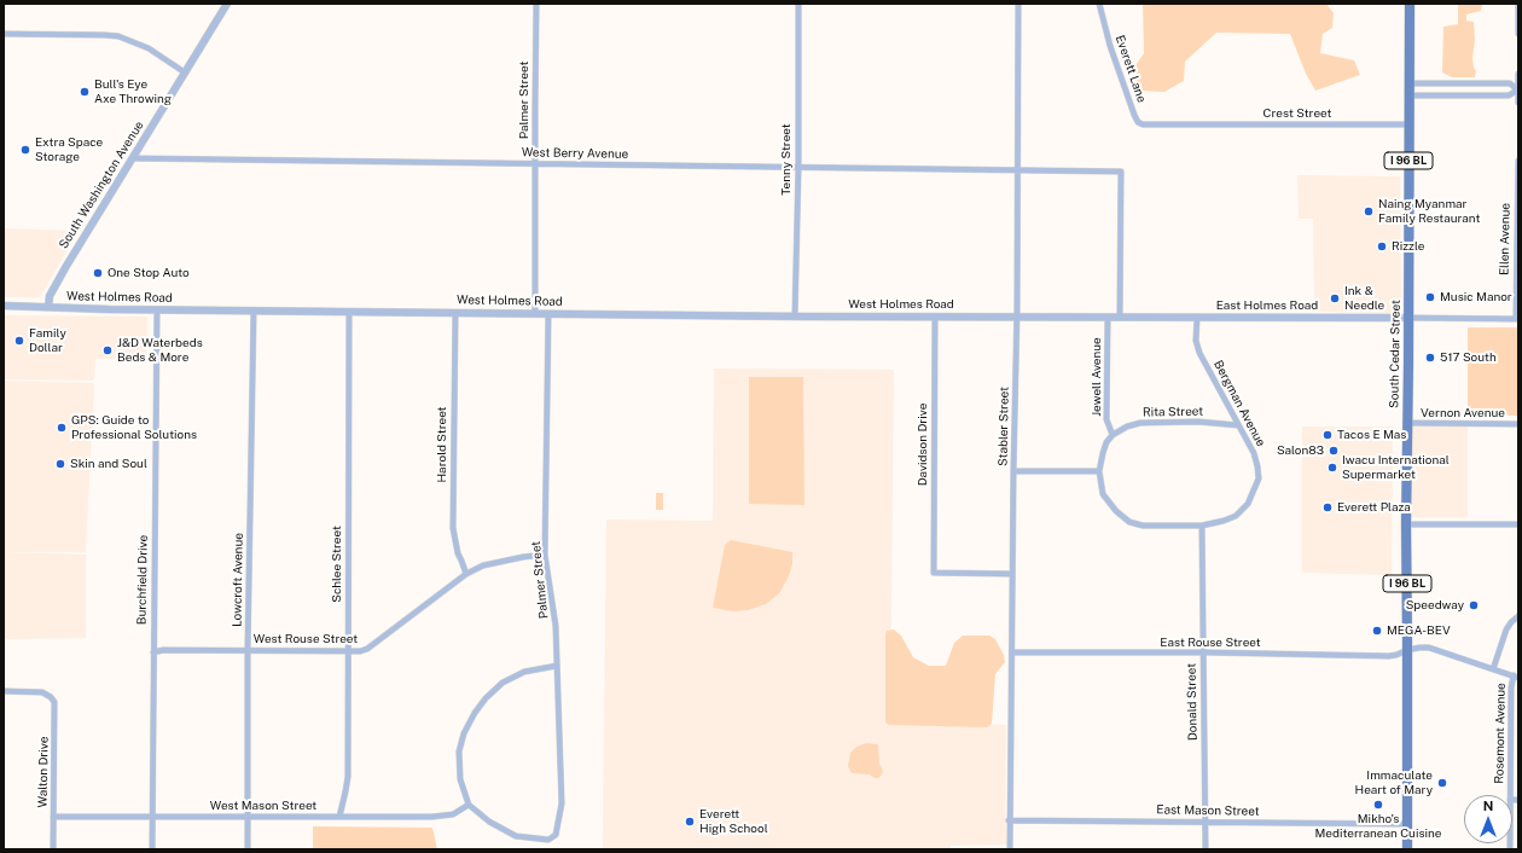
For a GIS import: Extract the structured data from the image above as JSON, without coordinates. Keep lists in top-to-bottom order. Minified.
{"streets":{"main road":["I 96 BL","South Cedar Street"],"street":["Everett Lane","Palmer Street","Crest Street","West Berry Avenue","Tenny Street","South Washington Avenue","Ellen Avenue","West Holmes Road","East Holmes Road","Jewell Avenue","Bergman Avenue","Rita Street","Vernon Avenue","Stabler Street","Harold Street","Davidson Drive","Schlee Street","Burchfield Drive","Lowcroft Avenue","West Rouse Street","East Rouse Street","Donald Street","Rosemont Avenue","Walton Drive","West Mason Street","East Mason Street"]},"crossings":[["Everett Lane","Crest Street"],["Palmer Street","West Berry Avenue"],["Palmer Street","West Holmes Road"],["Palmer Street","West Rouse Street"],["Palmer Street","West Mason Street"],["Crest Street","South Cedar Street"],["West Berry Avenue","Tenny Street"],["West Berry Avenue","South Washington Avenue"],["West Berry Avenue","East Holmes Road"],["West Berry Avenue","Stabler Street"],["Tenny Street","West Holmes Road"],["South Washington Avenue","West Holmes Road"],["Ellen Avenue","East Holmes Road"],["West Holmes Road","East Holmes Road"],["West Holmes Road","Stabler Street"],["West Holmes Road","Harold Street"],["West Holmes Road","Davidson Drive"],["West Holmes Road","Schlee Street"],["West Holmes Road","Burchfield Drive"],["West Holmes Road","Lowcroft Avenue"],["East Holmes Road","South Cedar Street"],["East Holmes Road","Jewell Avenue"],["East Holmes Road","Bergman Avenue"],["East Holmes Road","Stabler Street"],["South Cedar Street","Vernon Avenue"],["South Cedar Street","East Rouse Street"],["South Cedar Street","East Mason Street"],["Jewell Avenue","Bergman Avenue"],["Jewell Avenue","Rita Street"],["Jewell Avenue","Donald Street"],["Bergman Avenue","Rita Street"],["Bergman Avenue","Donald Street"],["Rita Street","Donald Street"],["Stabler Street","Davidson Drive"],["Stabler Street","East Rouse Street"],["Stabler Street","East Mason Street"],["Harold Street","West Rouse Street"],["Schlee Street","West Rouse Street"],["Schlee Street","West Mason Street"],["Burchfield Drive","West Rouse Street"],["Burchfield Drive","West Mason Street"],["Lowcroft Avenue","West Rouse Street"],["Lowcroft Avenue","West Mason Street"],["East Rouse Street","Donald Street"],["East Rouse Street","Rosemont Avenue"],["Donald Street","East Mason Street"],["Walton Drive","West Mason Street"]],"places":["Bull's Eye Axe Throwing","Extra Space Storage","Naing Myanmar Family Restaurant","Rizzle","One Stop Auto","Music Manor","Ink & Needle","Family Dollar","J&D Waterbeds Beds & More","517 South","GPS: Guide to Professional Solutions","Tacos E Mas","Salon83","Skin and Soul","Iwacu International Supermarket","Everett Plaza","Speedway","MEGA-BEV","Immaculate Heart of Mary","Mikho's Mediterranean Cuisine","Everett High School"],"north":"top"}
